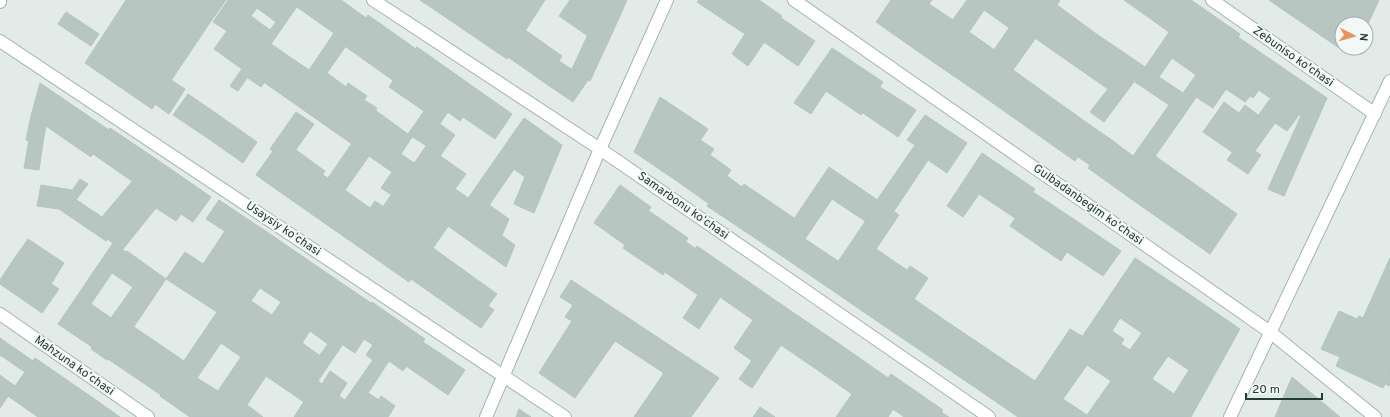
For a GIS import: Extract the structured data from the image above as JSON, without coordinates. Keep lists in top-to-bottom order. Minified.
{"streets":{"street":["Zebuniso ko'chasi","Gulbadanbegim koʻchasi","Samarbonu koʻchasi","Usaysiy koʻchasi","Mahzuna koʻchasi"]},"scale_bar":"20 m","north":"right"}
